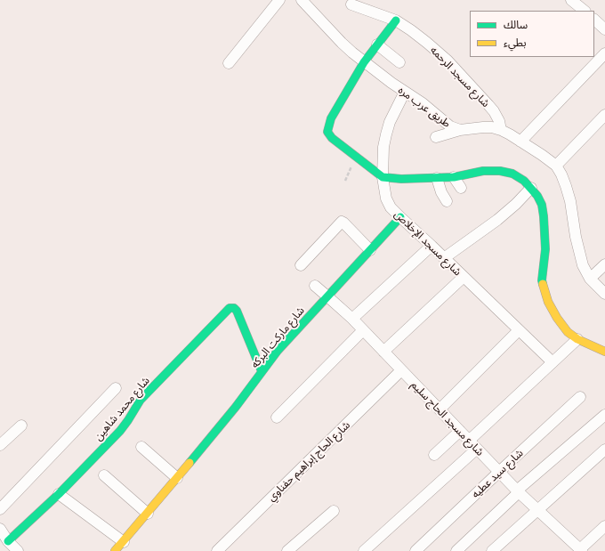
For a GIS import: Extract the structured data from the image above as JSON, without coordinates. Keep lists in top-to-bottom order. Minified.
{"streets":{"street":["شارع مسجد الرحمه","طريق عرب مره","شارع مسجد الإخلاص","شارع ماركت البركه","شارع محمد شاهين","شارع مسجد الحاج سليم","شارع الحاج إبراهيم حفناوي","شارع سيد عطيه"]},"crossings":[["شارع مسجد الرحمه","طريق عرب مره"],["طريق عرب مره","شارع مسجد الإخلاص"],["شارع مسجد الإخلاص","شارع ماركت البركه"],["شارع ماركت البركه","شارع محمد شاهين"],["شارع ماركت البركه","شارع مسجد الحاج سليم"],["شارع مسجد الحاج سليم","شارع الحاج إبراهيم حفناوي"],["شارع مسجد الحاج سليم","شارع سيد عطيه"]],"legend":["سالك","بطيء"]}
